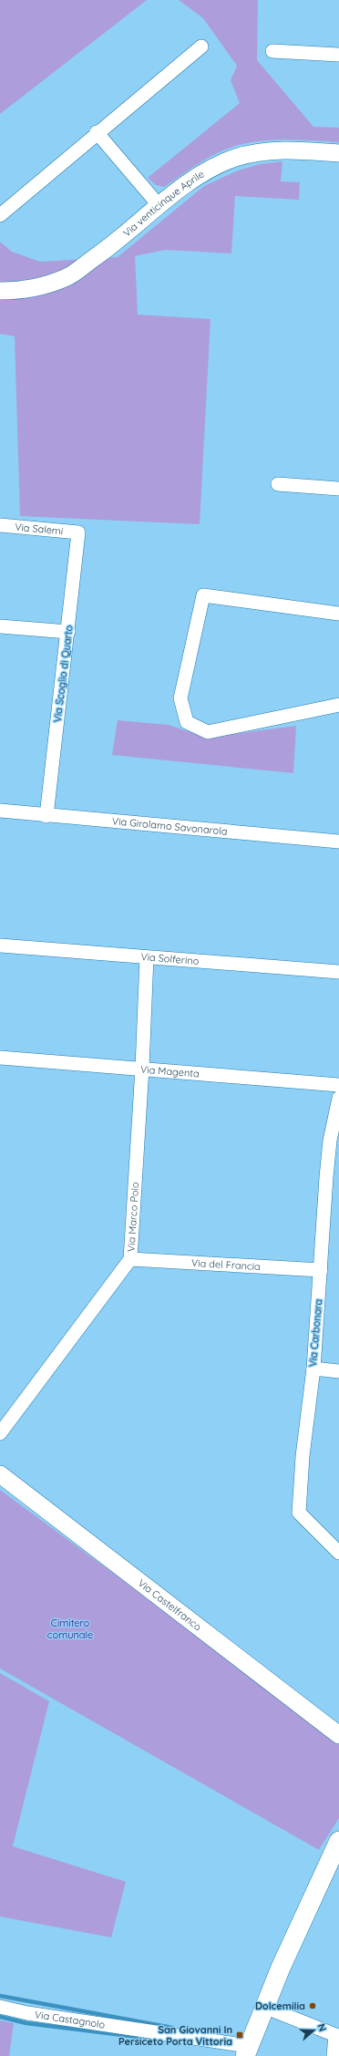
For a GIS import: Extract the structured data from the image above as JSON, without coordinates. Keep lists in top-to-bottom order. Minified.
{"streets":{"street":["Via venticinque Aprile","Via Salemi","Via Scoglio di Quarto","Via Girolamo Savonarola","Via Solferino","Via Magenta","Via Marco Polo","Via del Francia","Via Carbonara","Via Castelfranco","Via Castagnolo"]},"crossings":[["Via Salemi","Via Scoglio di Quarto"],["Via Scoglio di Quarto","Via Girolamo Savonarola"],["Via Solferino","Via Marco Polo"],["Via Magenta","Via Marco Polo"],["Via Marco Polo","Via del Francia"],["Via del Francia","Via Carbonara"]],"parks":["Cimitero comunale"],"places":{"other":["Dolcemilia"],"transit":["San Giovanni In Persiceto Porta Vittoria"]},"north":"right"}
